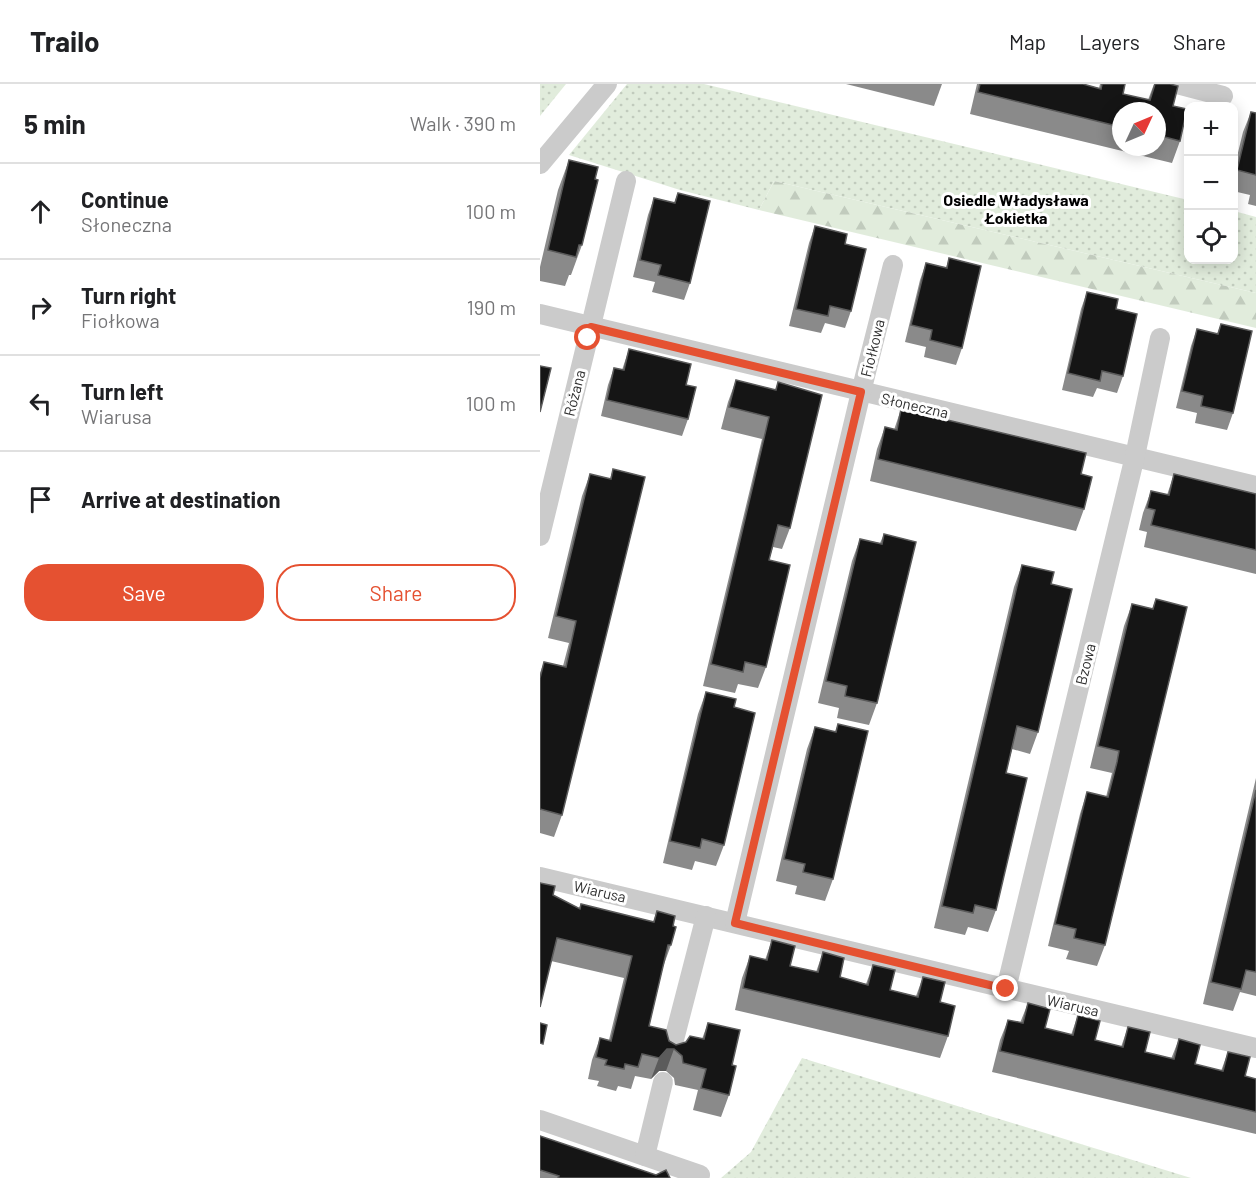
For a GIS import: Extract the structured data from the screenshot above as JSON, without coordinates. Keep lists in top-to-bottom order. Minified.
{"streets":{"street":["Fiołkowa","Różana","Słoneczna","Bzowa","Wiarusa"]},"crossings":[["Fiołkowa","Słoneczna"],["Fiołkowa","Wiarusa"],["Różana","Słoneczna"],["Słoneczna","Bzowa"],["Bzowa","Wiarusa"]],"districts":["Osiedle Władysława Łokietka"],"north":"top right","page":{"header":"Trailo","nav":["Map","Layers","Share"],"heading":["5 min","Walk · 390 m"],"map_buttons":["+","−"],"list":[["Continue","Słoneczna","100 m"],["Turn right","Fiołkowa","190 m"],["Turn left","Wiarusa","100 m"],"Arrive at destination"],"buttons":["Save","Share"]}}
